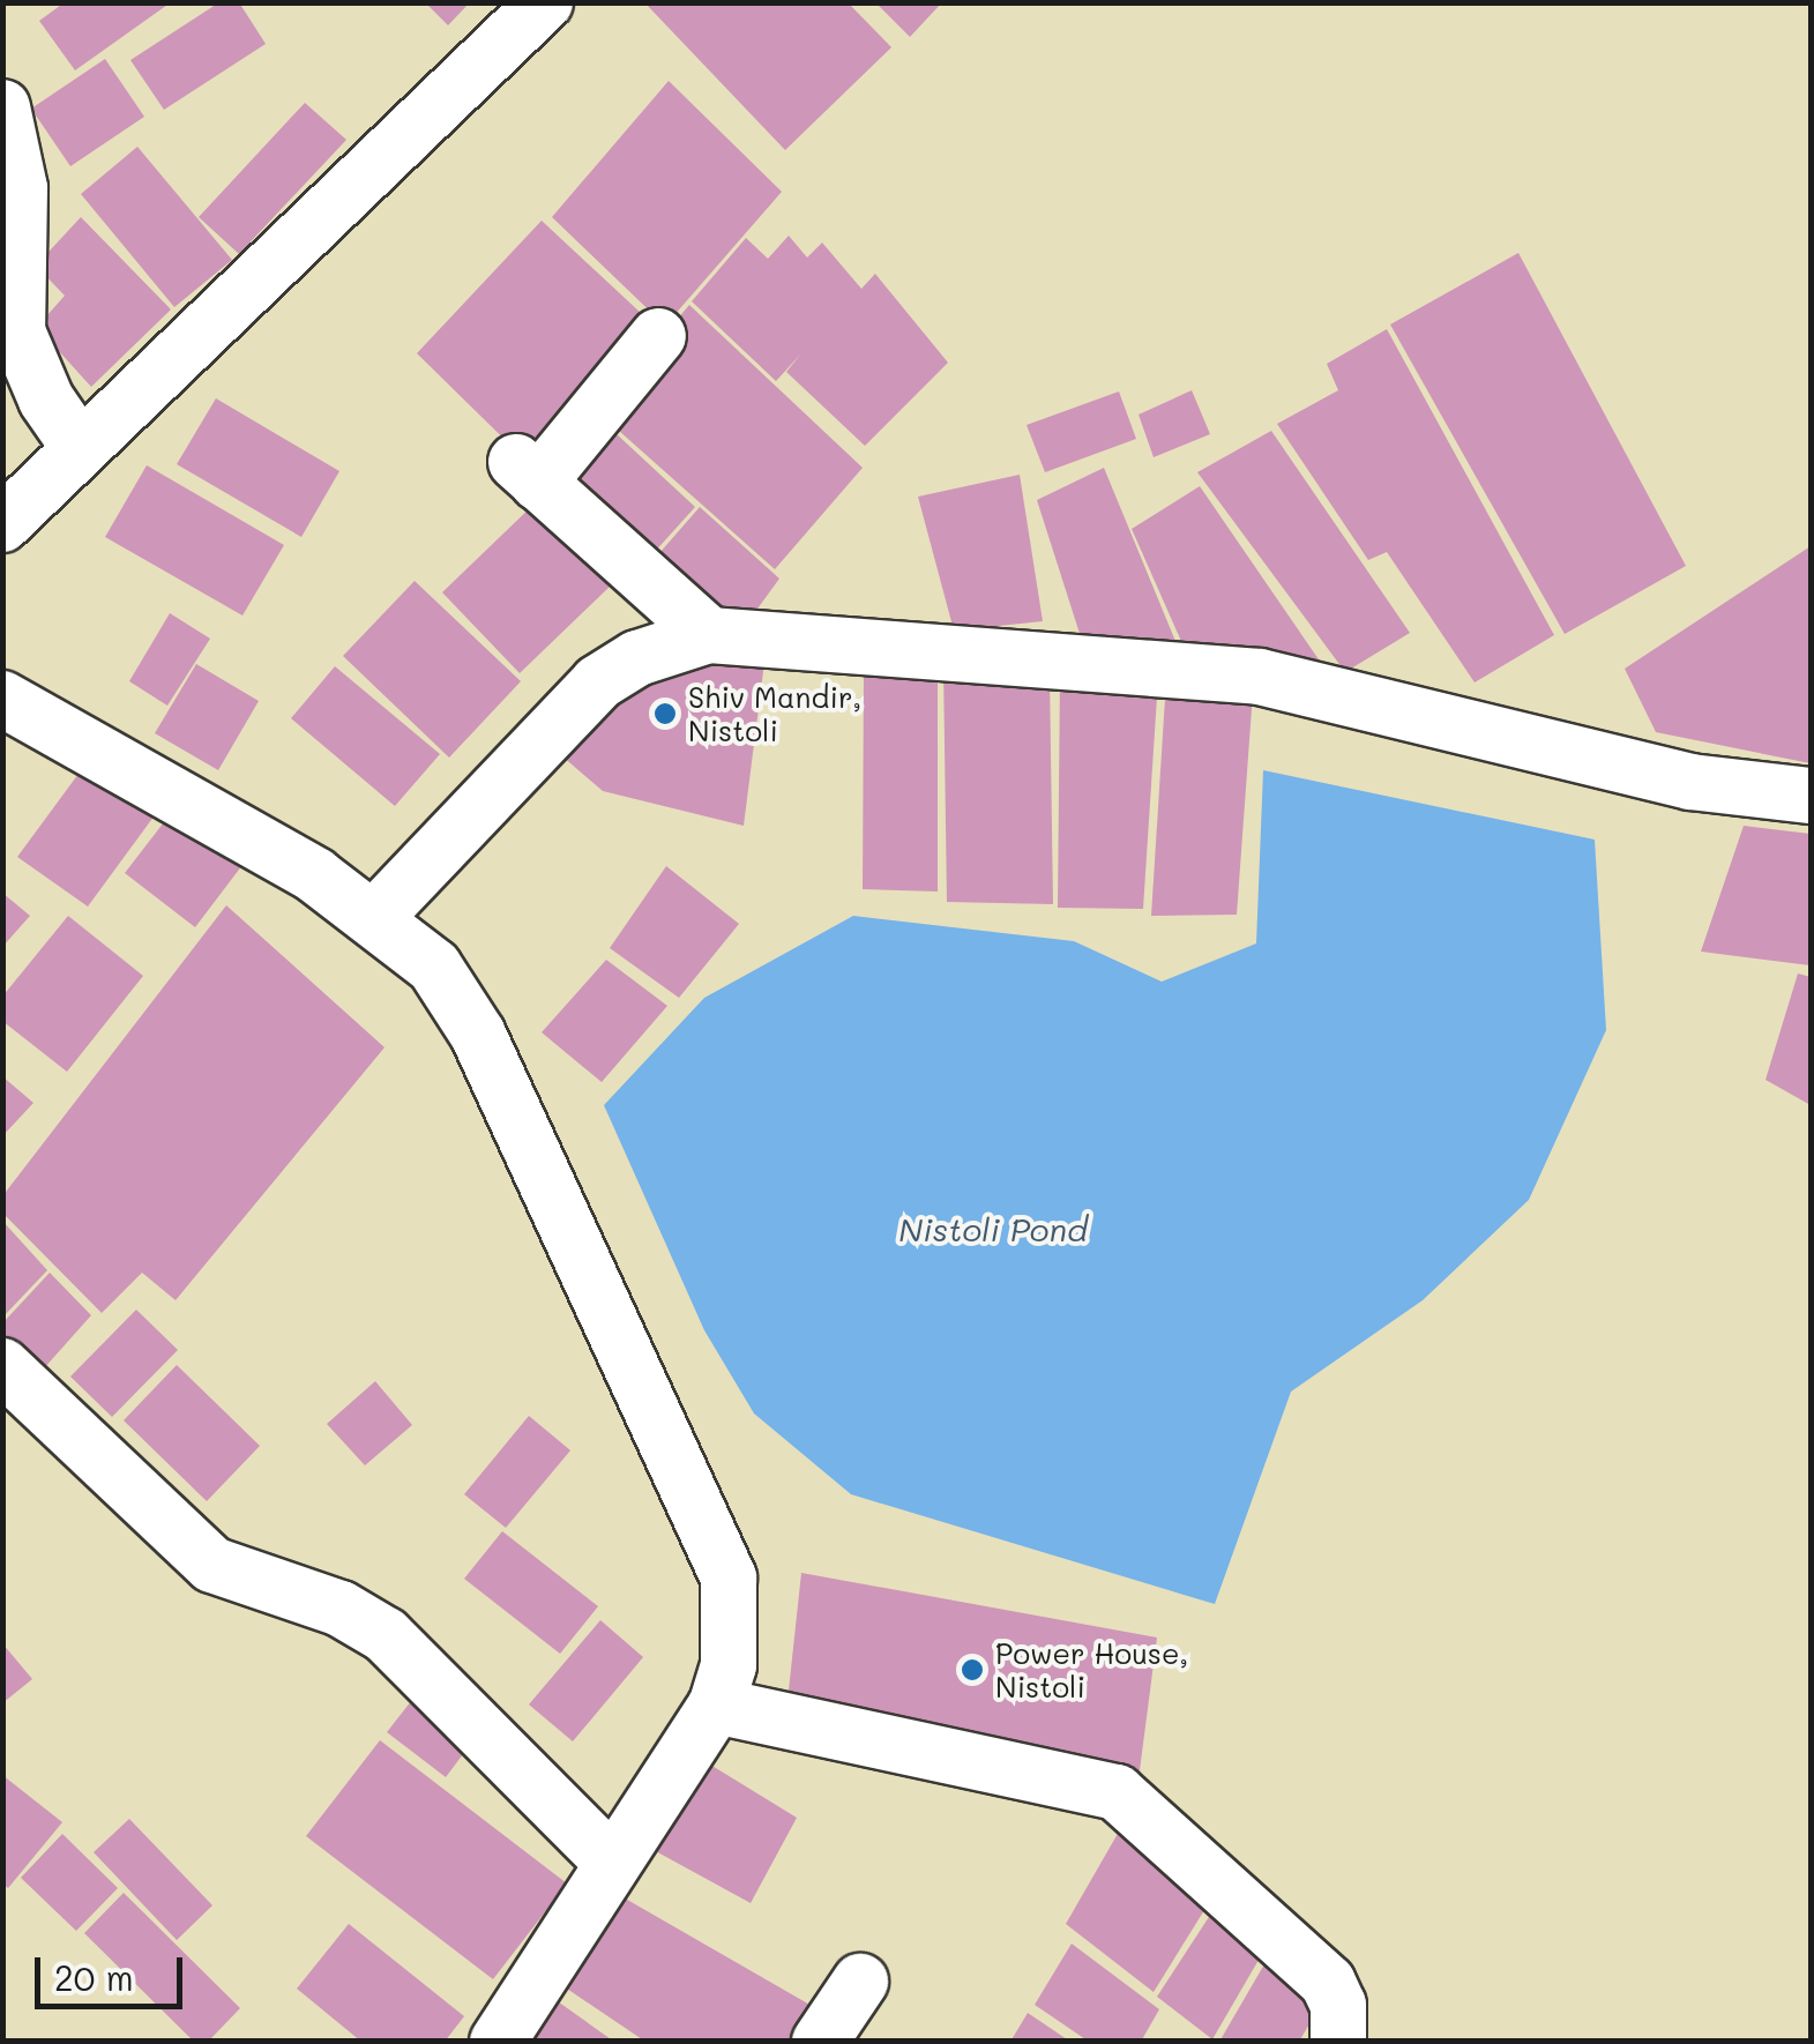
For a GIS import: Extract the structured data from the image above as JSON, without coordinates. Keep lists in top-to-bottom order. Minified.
{"water":["Nistoli Pond"],"places":["Shiv Mandir, Nistoli","Power House, Nistoli"],"scale_bar":"20 m"}
